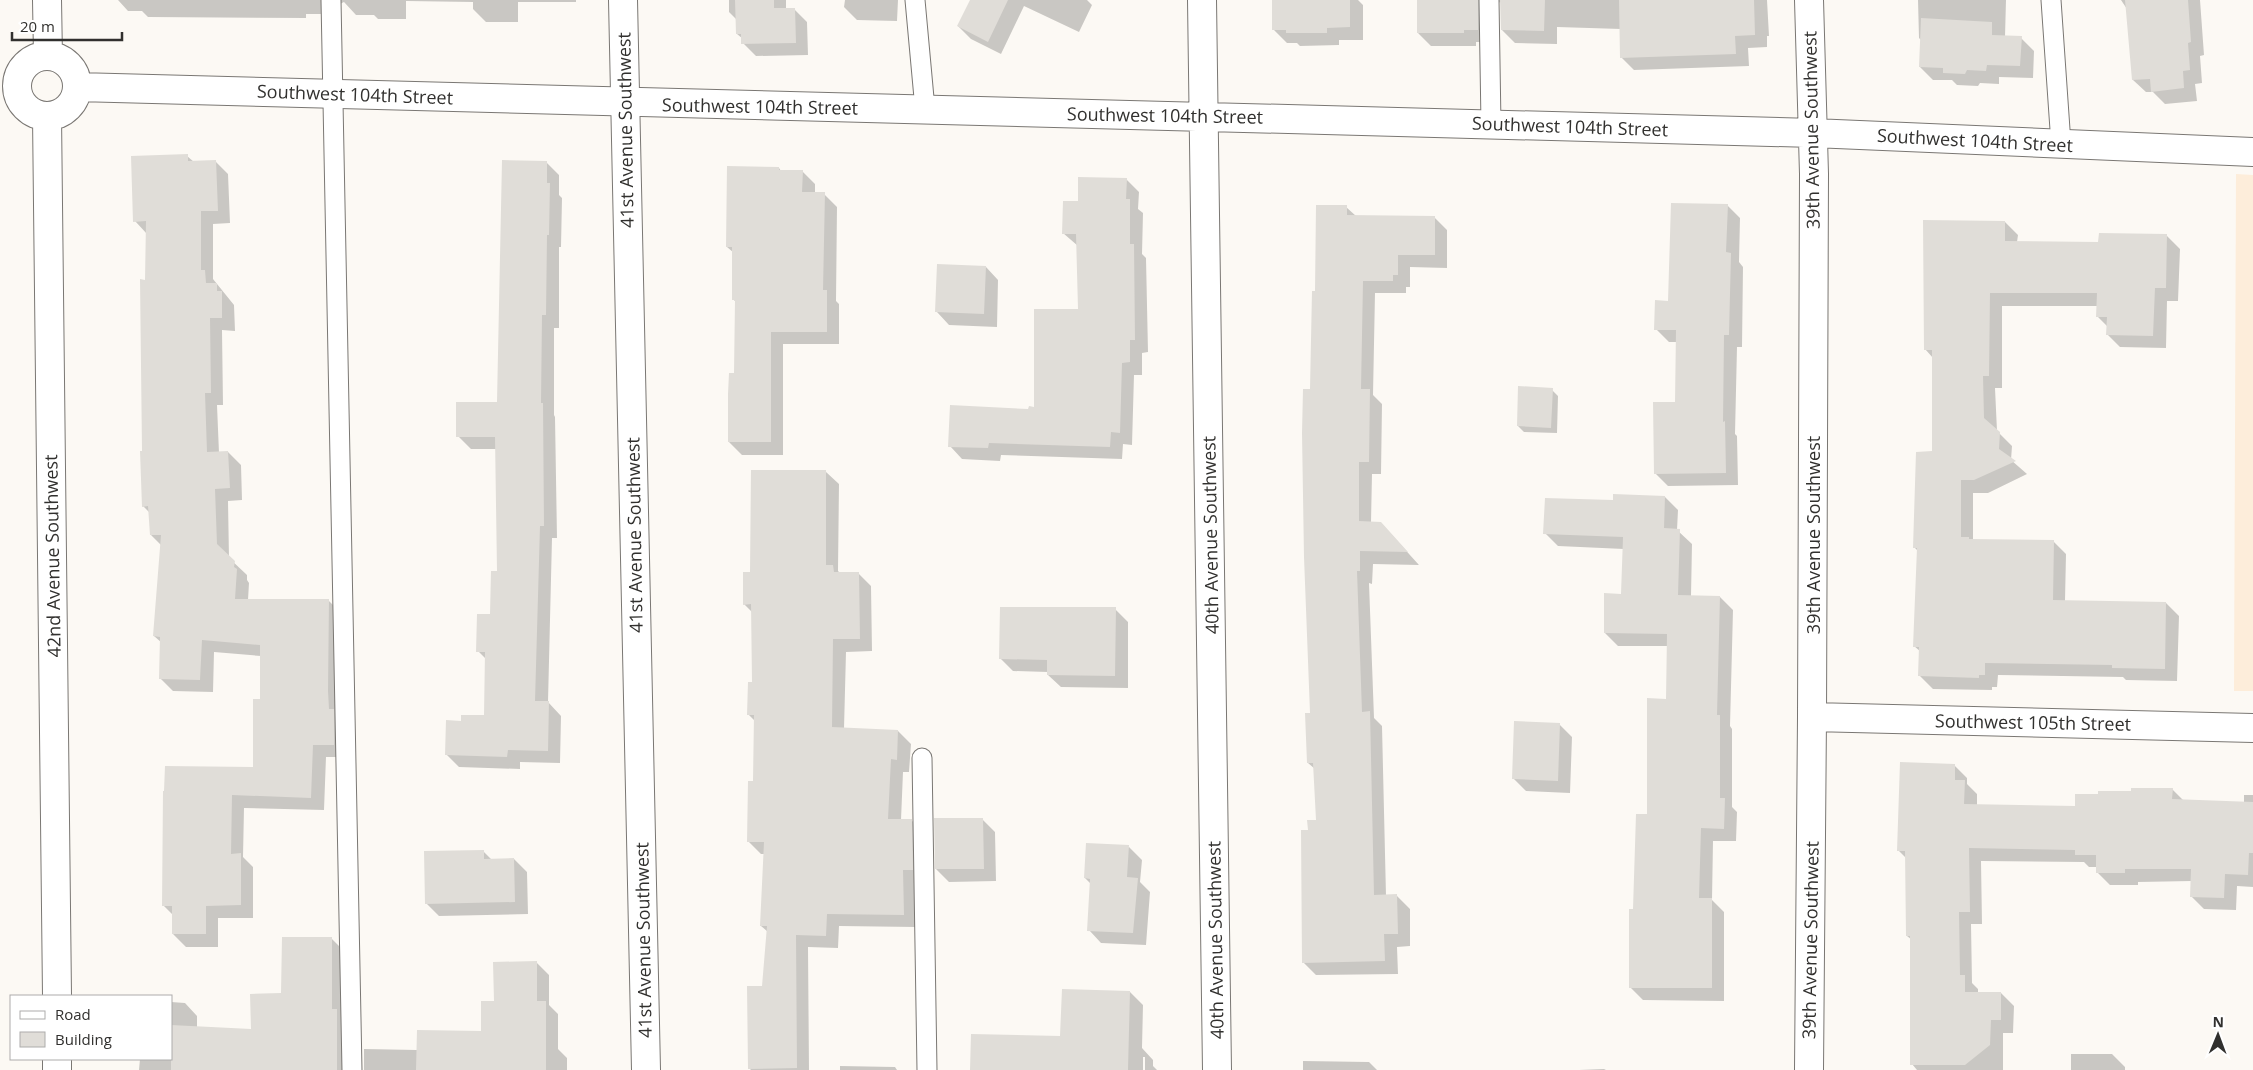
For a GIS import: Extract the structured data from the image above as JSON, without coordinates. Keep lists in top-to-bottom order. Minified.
{"streets":{"street":["Southwest 104th Street","41st Avenue Southwest","39th Avenue Southwest","40th Avenue Southwest","42nd Avenue Southwest","Southwest 105th Street"]},"crossings":[["Southwest 104th Street","41st Avenue Southwest"],["Southwest 104th Street","39th Avenue Southwest"],["Southwest 104th Street","40th Avenue Southwest"],["Southwest 104th Street","42nd Avenue Southwest"],["39th Avenue Southwest","Southwest 105th Street"]],"legend":["Road","Building"],"scale_bar":"20 m","north":"top"}
